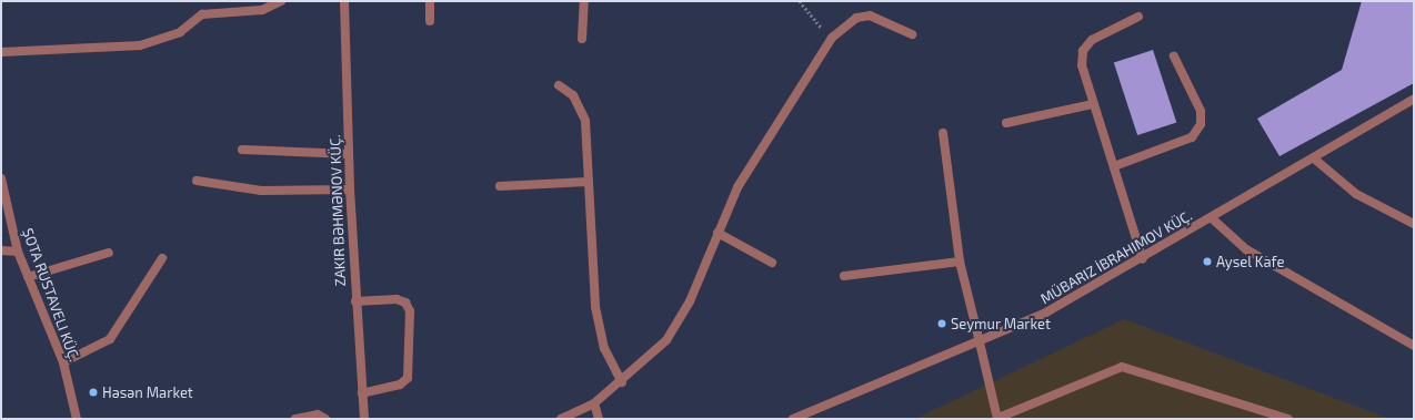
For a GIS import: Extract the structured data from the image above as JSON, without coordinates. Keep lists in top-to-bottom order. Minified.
{"streets":{"street":["ZAKIR BƏHMƏNOV KÜÇ.","MÜBARIZ İBRAHIMOV KÜÇ.","ŞOTA RUSTAVELI KÜÇ."]},"places":["Aysel Kafe","Seymur Market","Həsən Market"]}
